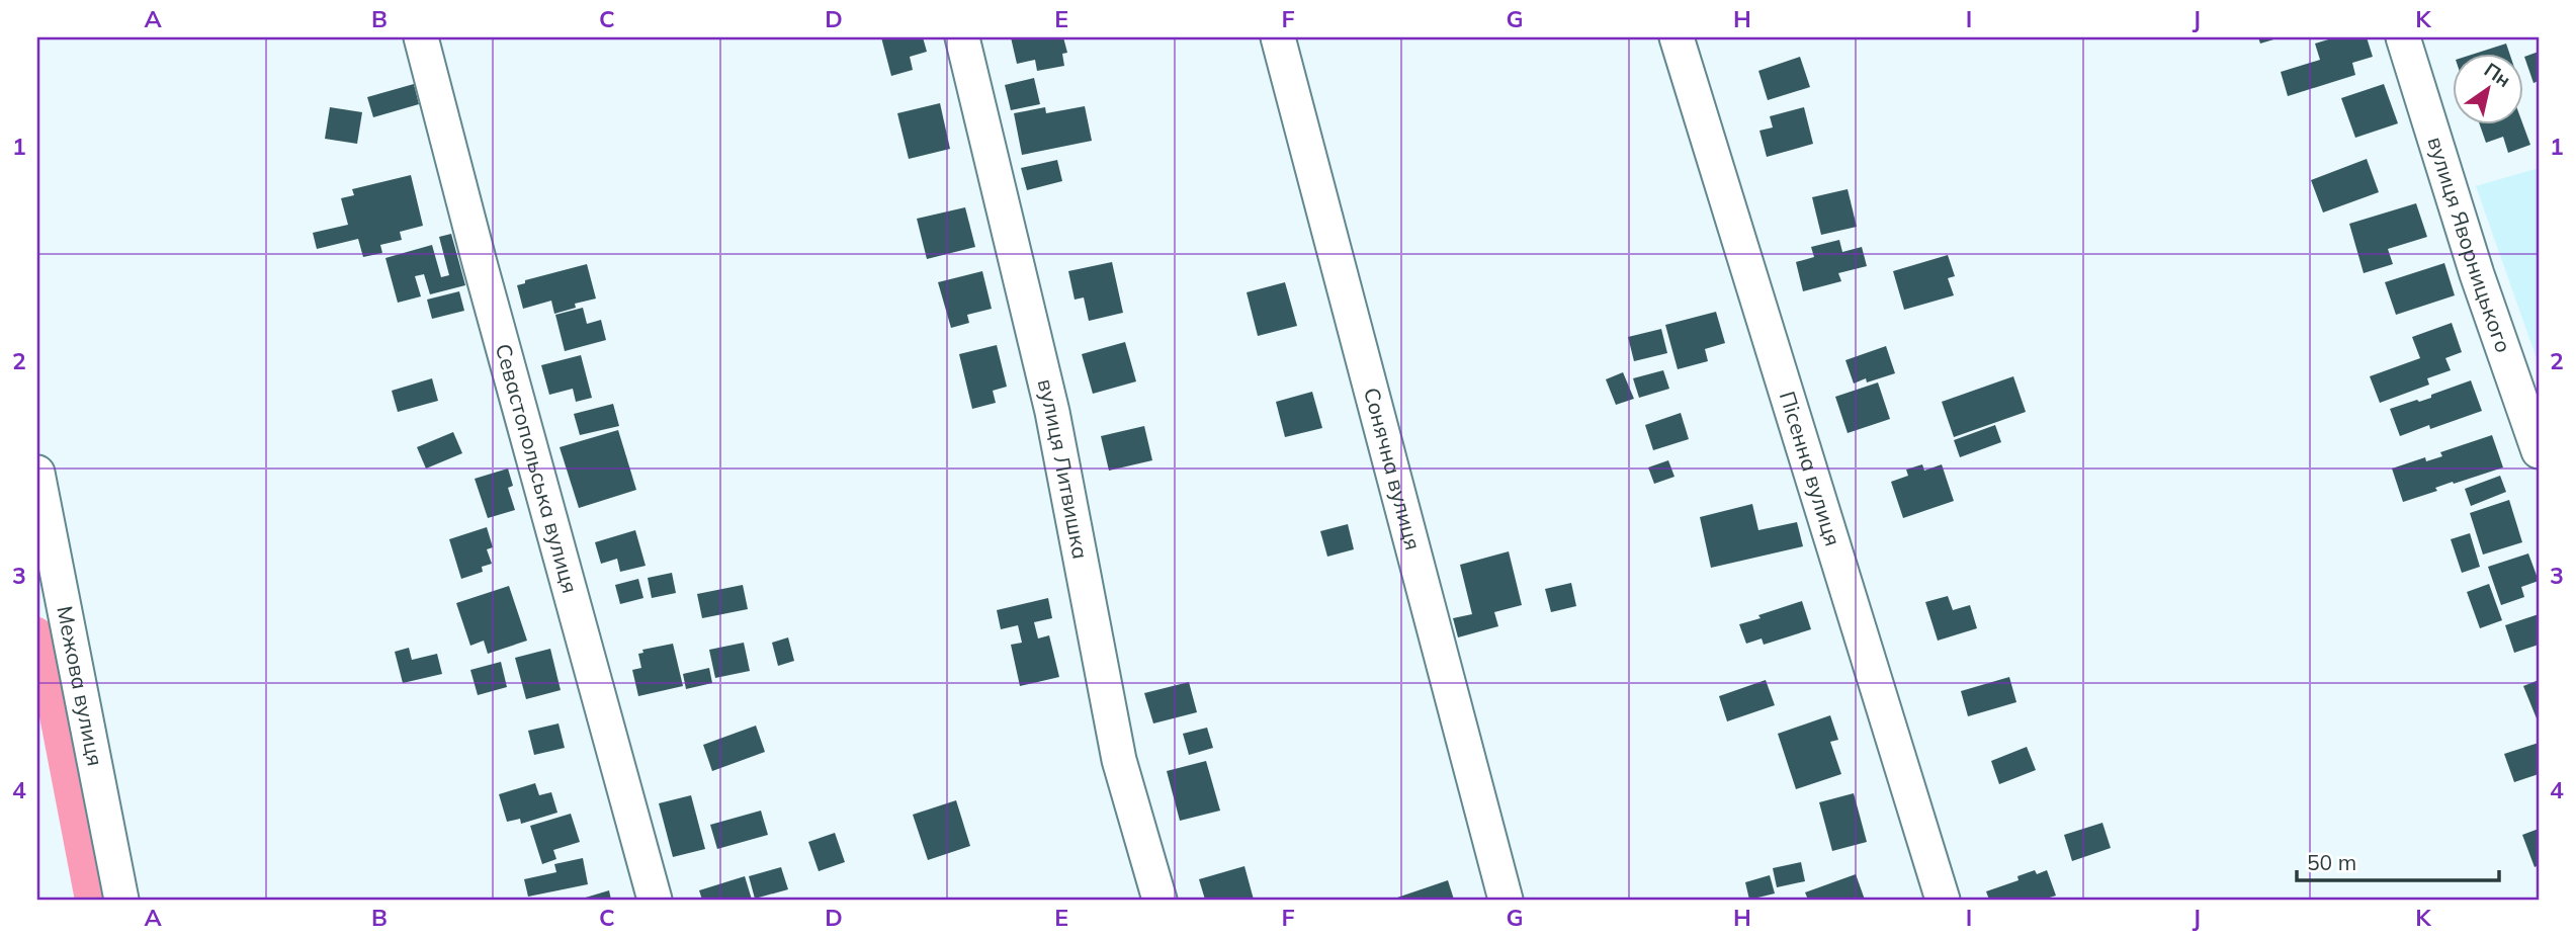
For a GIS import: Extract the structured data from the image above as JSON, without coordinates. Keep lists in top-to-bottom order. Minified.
{"streets":{"street":["вулиця Яворницького","Севастопольська вулиця","вулиця Литвишка","Сонячна вулиця","Пісенна вулиця","Межова вулиця"]},"scale_bar":"50 m","north":"top right","grid":{"columns":["A","B","C","D","E","F","G","H","I","J","K"],"rows":["1","2","3","4"]}}
